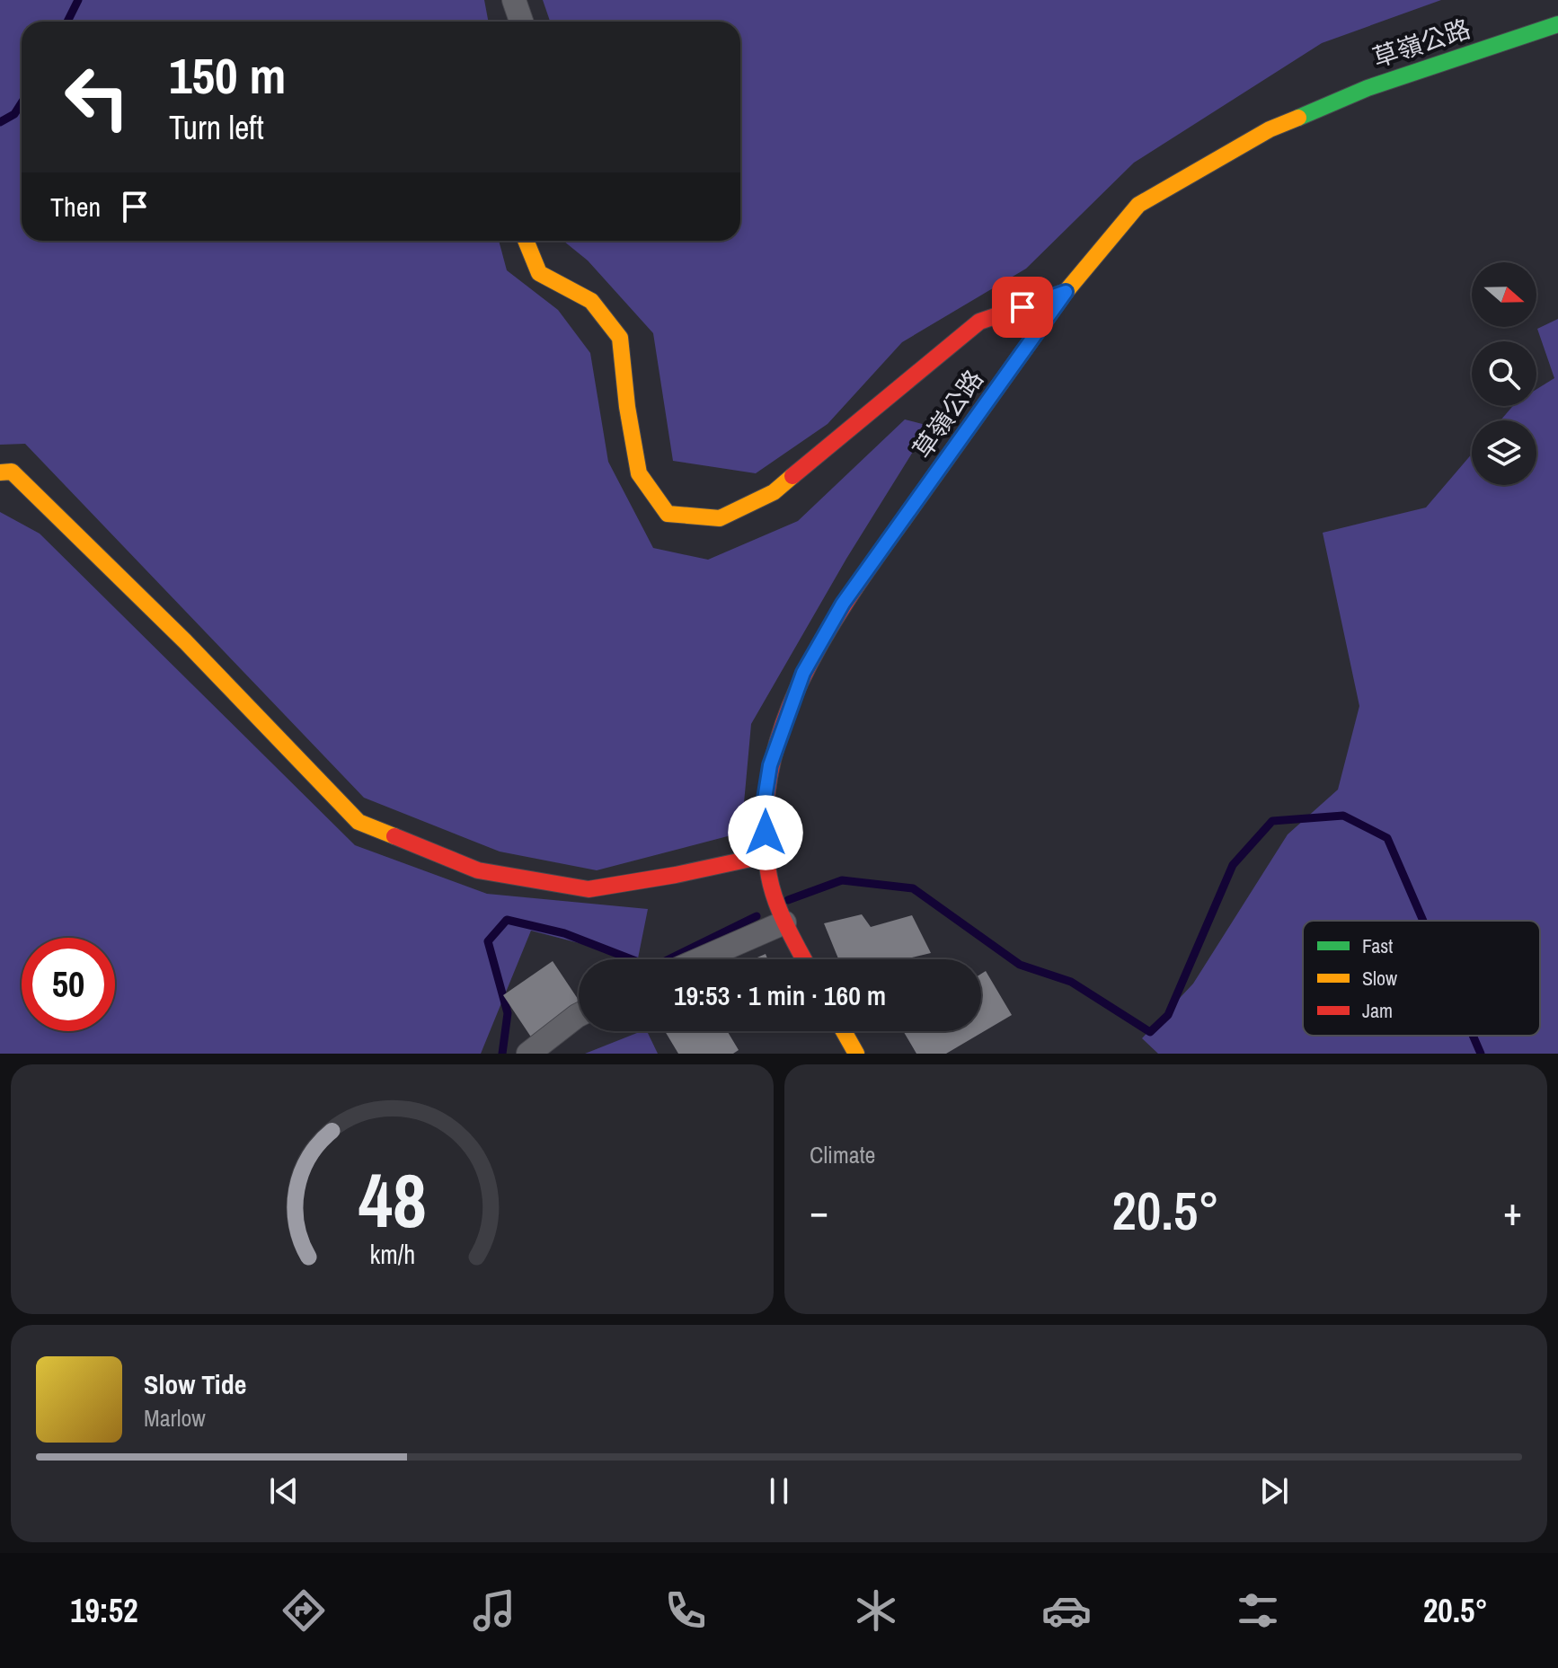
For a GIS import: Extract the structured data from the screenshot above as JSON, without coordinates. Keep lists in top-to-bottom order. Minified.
{"streets":{"street":["草嶺公路"]},"legend":["Fast","Slow","Jam"],"north":"right","page":{"turn":["150 m","Turn left"],"then":"Then","limit":"50","trip":"19:53 · 1 min · 160 m","tile":"Climate","heat":["−","20.5°","+"],"song":["Slow Tide","Marlow"],"tabs":["19:52","20.5°"],"gauge":["48","km/h"]}}
